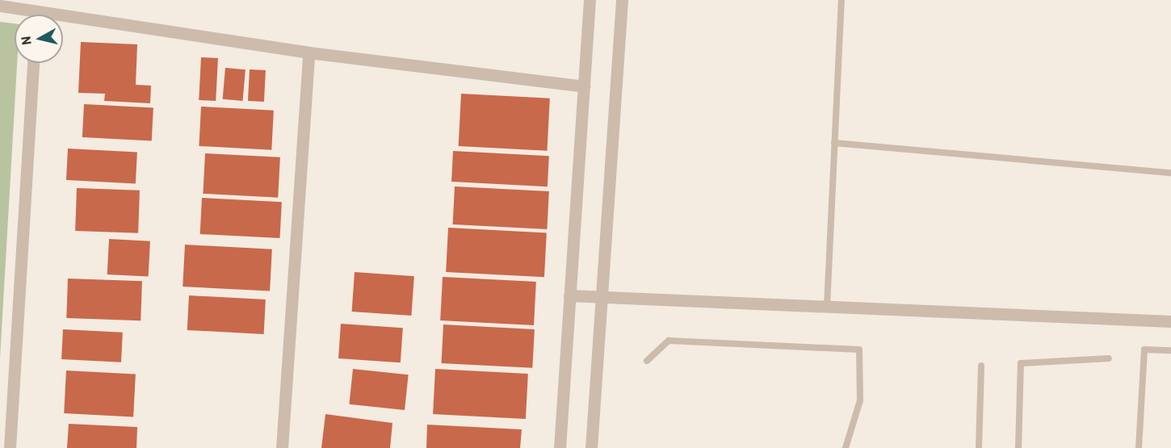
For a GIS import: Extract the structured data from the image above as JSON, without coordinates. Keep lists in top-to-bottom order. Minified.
{"north":"left"}
